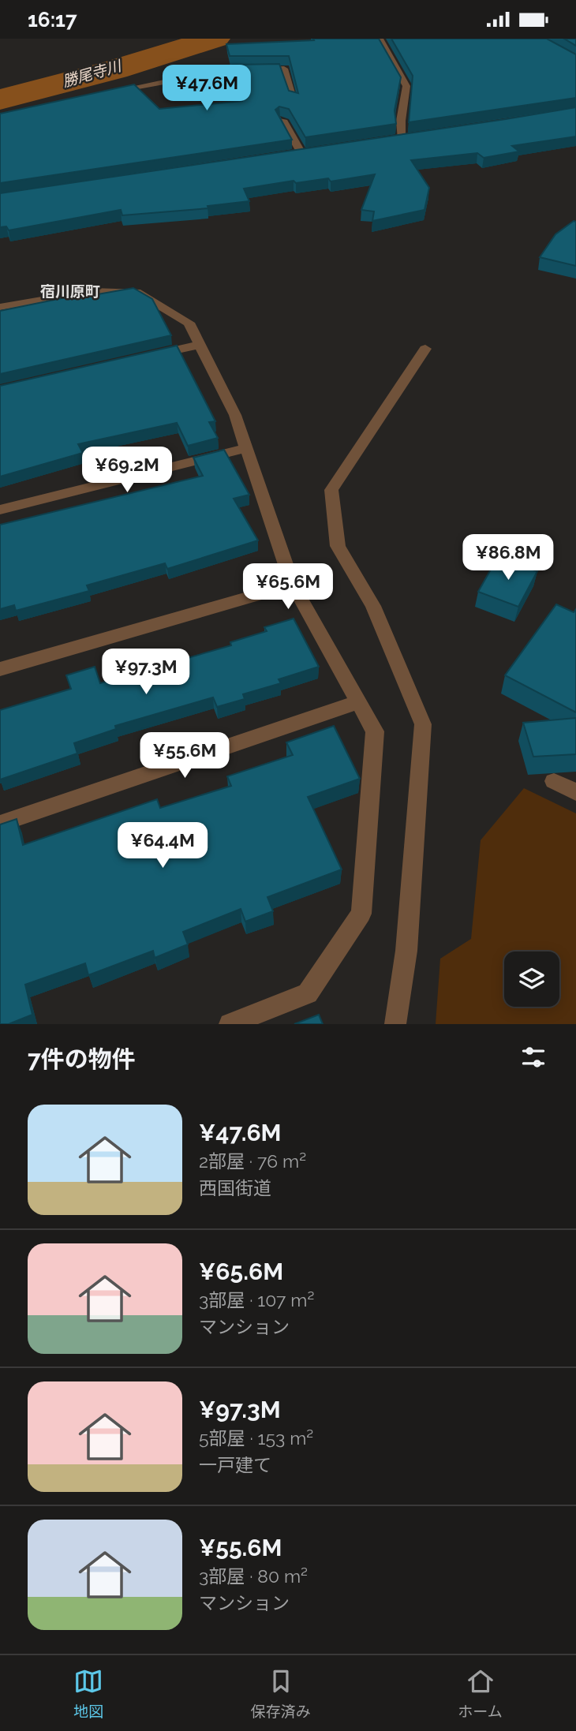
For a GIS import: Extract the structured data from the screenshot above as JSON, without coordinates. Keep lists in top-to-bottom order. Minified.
{"districts":["宿川原町"],"water":["勝尾寺川"],"page":{"status":"16:17","price":["¥47.6M","¥69.2M","¥86.8M","¥65.6M","¥97.3M","¥55.6M","¥64.4M"],"heading":"7件の物件","list":[{"name":"¥47.6M","note":"2部屋 · 76 m² · 西国街道"},{"name":"¥65.6M","note":"3部屋 · 107 m² · マンション"},{"name":"¥97.3M","note":"5部屋 · 153 m² · 一戸建て"},{"name":"¥55.6M","note":"3部屋 · 80 m² · マンション"}],"tabs":["地図","保存済み","ホーム"]}}
